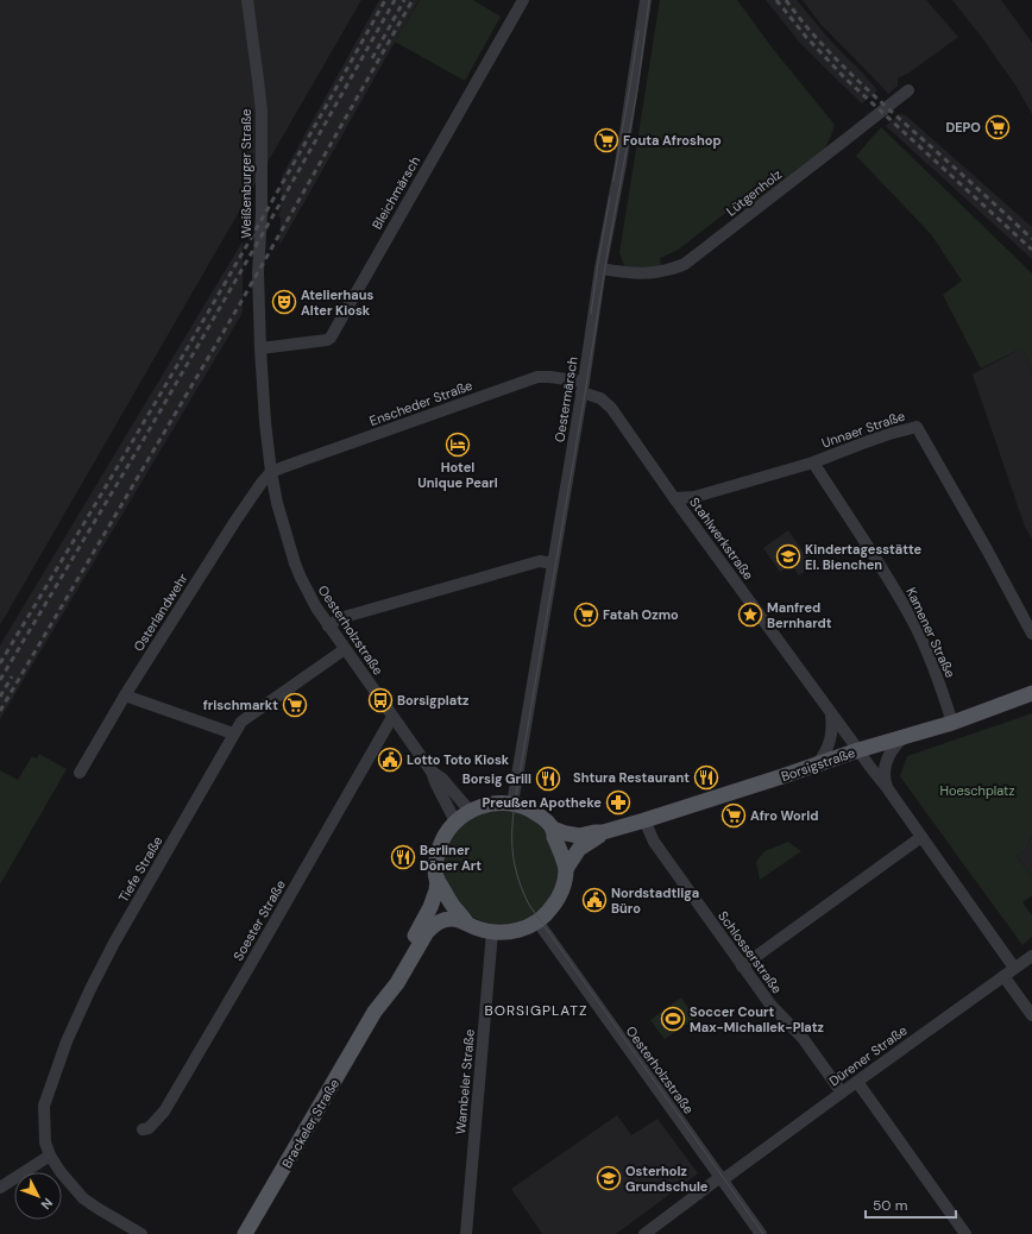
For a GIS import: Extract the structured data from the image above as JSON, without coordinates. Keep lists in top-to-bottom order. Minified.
{"streets":{"main road":["Borsigstraße","Brackeler Straße"],"street":["Weißenburger Straße","Bleichmärsch","Lütgenholz","Oestermärsch","Enscheder Straße","Unnaer Straße","Stahlwerkstraße","Osterlandwehr","Oesterholzstraße","Kamener Straße","Tiefe Straße","Soester Straße","Schlosserstraße","Dürener Straße","Wambeler Straße"]},"crossings":[["Weißenburger Straße","Bleichmärsch"],["Weißenburger Straße","Oesterholzstraße"],["Bleichmärsch","Oesterholzstraße"],["Lütgenholz","Oestermärsch"],["Oestermärsch","Enscheder Straße"],["Oestermärsch","Stahlwerkstraße"],["Oestermärsch","Oesterholzstraße"],["Oestermärsch","Borsigstraße"],["Oestermärsch","Wambeler Straße"],["Oestermärsch","Brackeler Straße"],["Enscheder Straße","Stahlwerkstraße"],["Enscheder Straße","Osterlandwehr"],["Enscheder Straße","Oesterholzstraße"],["Unnaer Straße","Stahlwerkstraße"],["Unnaer Straße","Kamener Straße"],["Stahlwerkstraße","Borsigstraße"],["Stahlwerkstraße","Dürener Straße"],["Osterlandwehr","Oesterholzstraße"],["Oesterholzstraße","Borsigstraße"],["Oesterholzstraße","Tiefe Straße"],["Oesterholzstraße","Soester Straße"],["Oesterholzstraße","Dürener Straße"],["Oesterholzstraße","Wambeler Straße"],["Oesterholzstraße","Brackeler Straße"],["Kamener Straße","Borsigstraße"],["Borsigstraße","Schlosserstraße"],["Borsigstraße","Wambeler Straße"],["Borsigstraße","Brackeler Straße"],["Schlosserstraße","Dürener Straße"],["Wambeler Straße","Brackeler Straße"]],"districts":["BORSIGPLATZ"],"parks":["Hoeschplatz"],"places":{"supermarket":["DEPO","Fouta Afroshop","Fatah Ozmo","frischmarkt","Afro World"],"theatre":["Atelierhaus Alter Kiosk"],"hotel":["Hotel Unique Pearl"],"school or university":["Kindertagesstätte EI. Bienchen","Osterholz Grundschule"],"place":["Manfred Bernhardt"],"bus stop":["Borsigplatz"],"public building":["Lotto Toto Kiosk","Nordstadtliga Büro"],"restaurant":["Shtura Restaurant","Borsig Grill","Berliner Döner Art"],"pharmacy":["Preußen Apotheke"],"sports":["Soccer Court Max-Michallek-Platz"]},"scale_bar":"50 m","north":"bottom right"}
